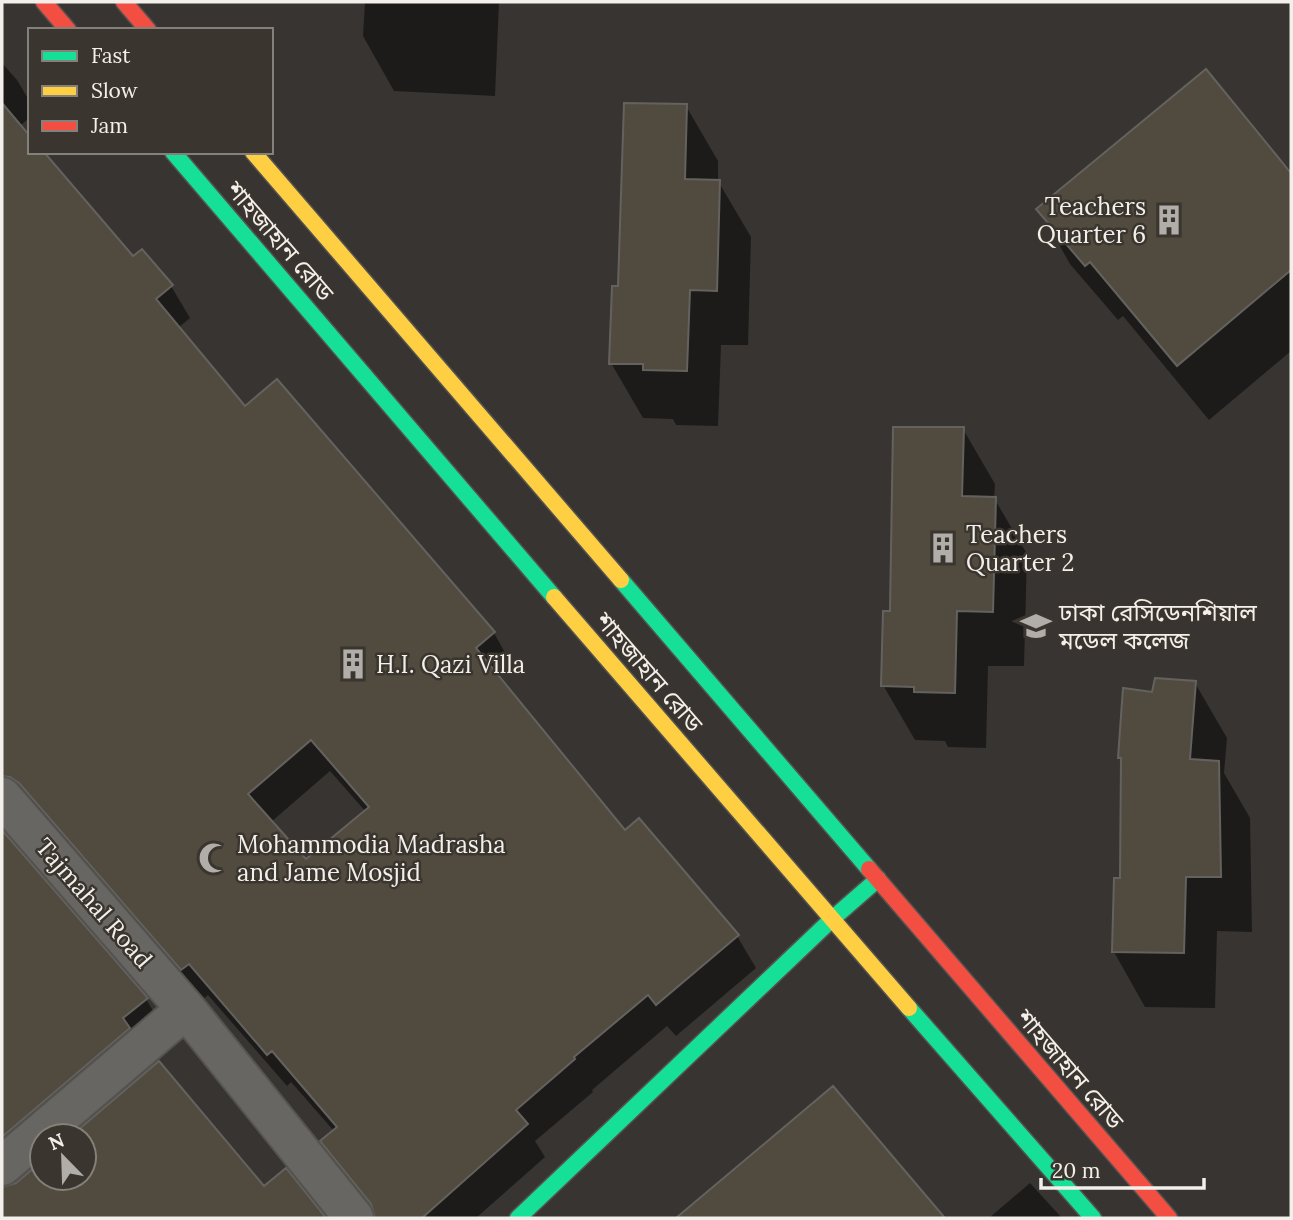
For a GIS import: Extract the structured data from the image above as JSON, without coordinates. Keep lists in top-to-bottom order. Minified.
{"streets":{"street":["শাহজাহান রোড","Tajmahal Road"]},"places":{"building":["Teachers Quarter 6","Teachers Quarter 2","H.I. Qazi Villa"],"school or university":["ঢাকা রেসিডেনশিয়াল মডেল কলেজ"],"mosque":["Mohammodia Madrasha and Jame Mosjid"]},"legend":["Fast","Slow","Jam"],"scale_bar":"20 m","north":"top left"}
